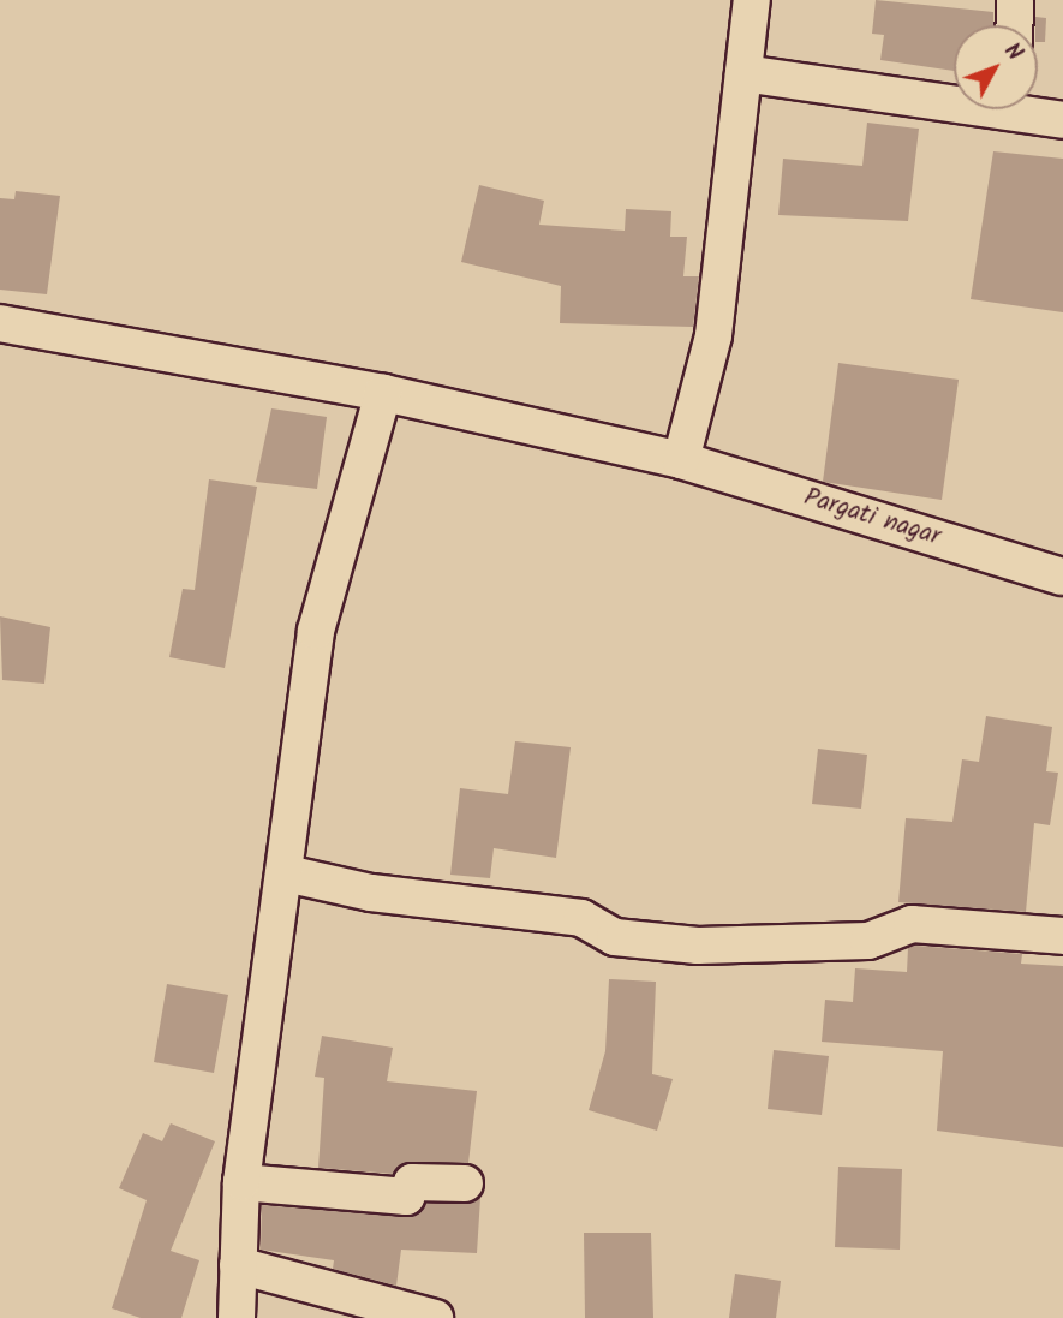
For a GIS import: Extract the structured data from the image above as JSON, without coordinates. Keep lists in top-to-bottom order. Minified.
{"streets":{"street":["Pargati nagar"]},"north":"top right"}
